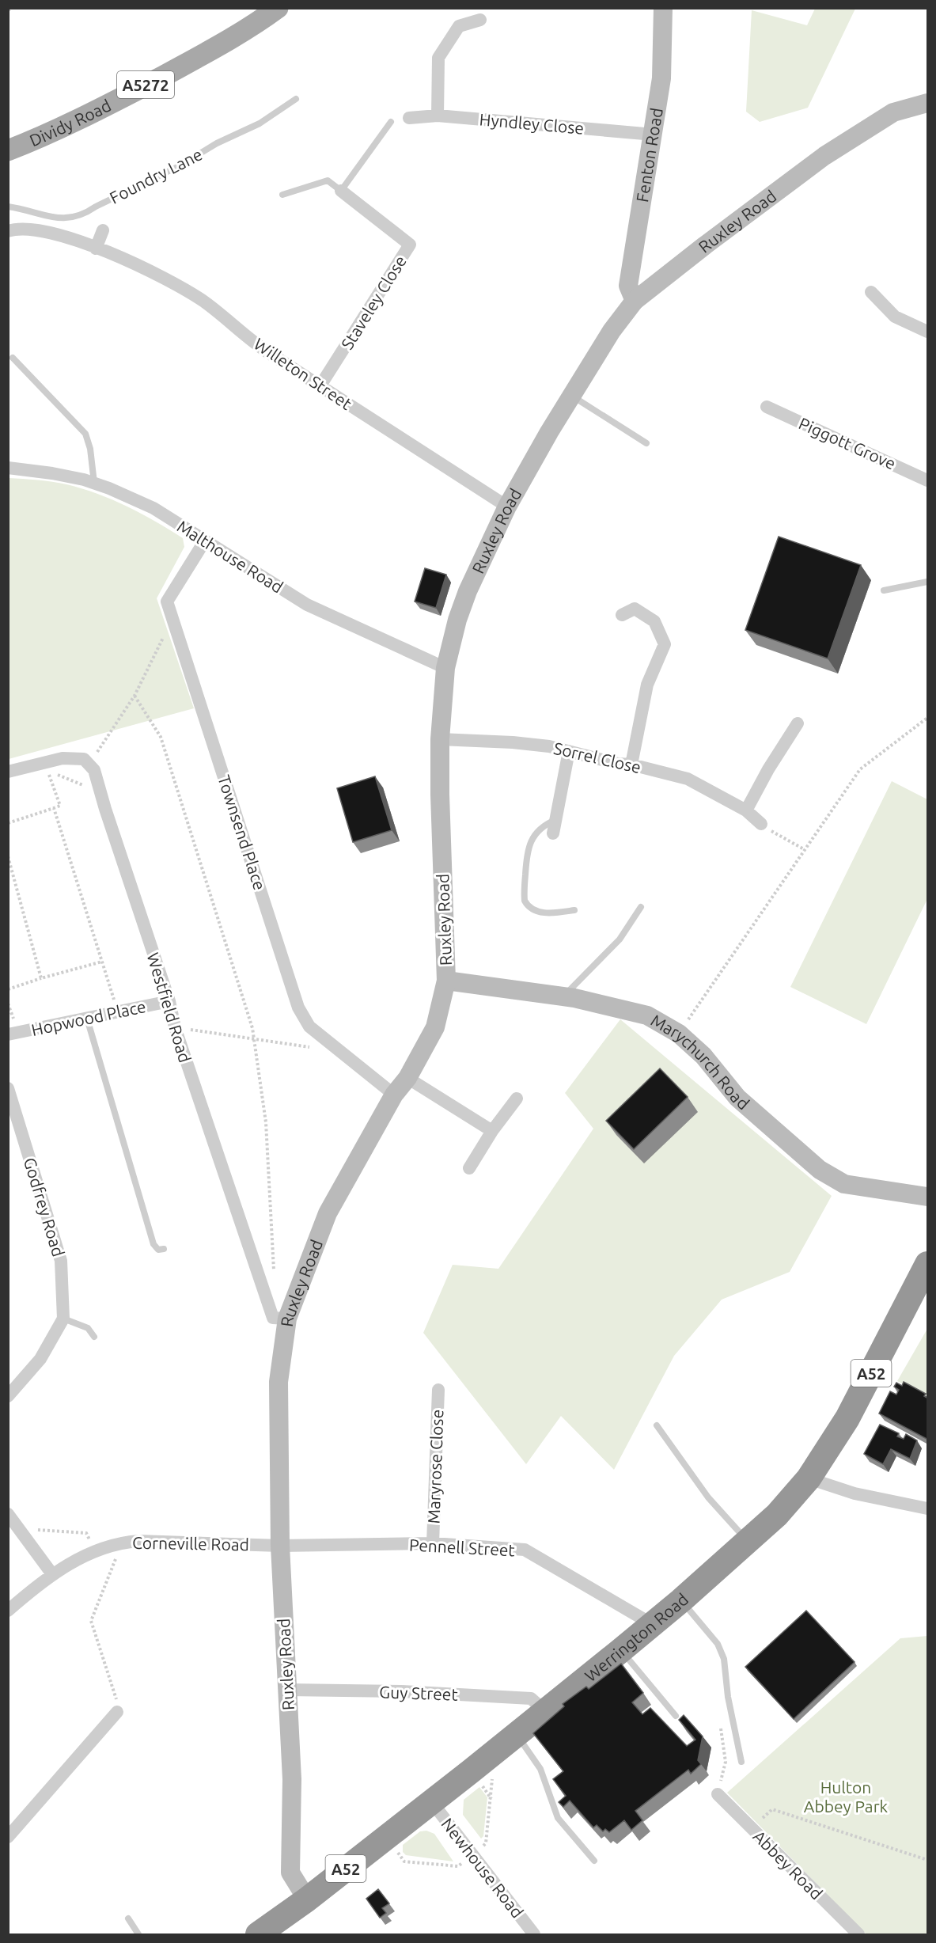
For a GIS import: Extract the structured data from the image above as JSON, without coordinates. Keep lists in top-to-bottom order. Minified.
{"streets":{"highway":["A52","Werrington Road"],"main road":["A5272","Dividy Road"],"street":["Hyndley Close","Fenton Road","Ruxley Road","Staveley Close","Willeton Street","Piggott Grove","Malthouse Road","Sorrel Close","Townsend Place","Westfield Road","Hopwood Place","Marychurch Road","Godfrey Road","Maryrose Close","Corneville Road","Pennell Street","Guy Street","Abbey Road","Newhouse Road"],"lane":["Foundry Lane"]},"crossings":[["Hyndley Close","Fenton Road"],["Fenton Road","Ruxley Road"],["Ruxley Road","Willeton Street"],["Ruxley Road","Malthouse Road"],["Ruxley Road","Sorrel Close"],["Ruxley Road","Townsend Place"],["Ruxley Road","Westfield Road"],["Ruxley Road","Marychurch Road"],["Ruxley Road","Corneville Road"],["Ruxley Road","Pennell Street"],["Ruxley Road","Werrington Road"],["Ruxley Road","Guy Street"],["Staveley Close","Willeton Street"],["Malthouse Road","Townsend Place"],["Westfield Road","Hopwood Place"],["Maryrose Close","Pennell Street"],["Corneville Road","Pennell Street"],["Pennell Street","Werrington Road"],["Werrington Road","Guy Street"],["Werrington Road","Newhouse Road"]],"parks":["Hulton Abbey Park"]}
